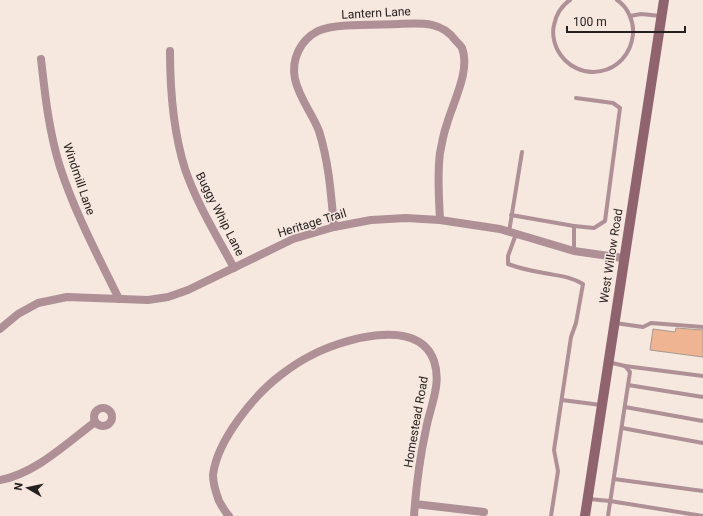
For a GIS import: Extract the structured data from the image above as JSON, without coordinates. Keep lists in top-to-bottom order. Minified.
{"streets":{"main road":["West Willow Road"],"street":["Lantern Lane","Windmill Lane","Buggy Whip Lane","Heritage Trail","Homestead Road"]},"crossings":[["Lantern Lane","Heritage Trail"],["Windmill Lane","Heritage Trail"],["Buggy Whip Lane","Heritage Trail"],["Heritage Trail","West Willow Road"]],"scale_bar":"100 m","north":"left"}
